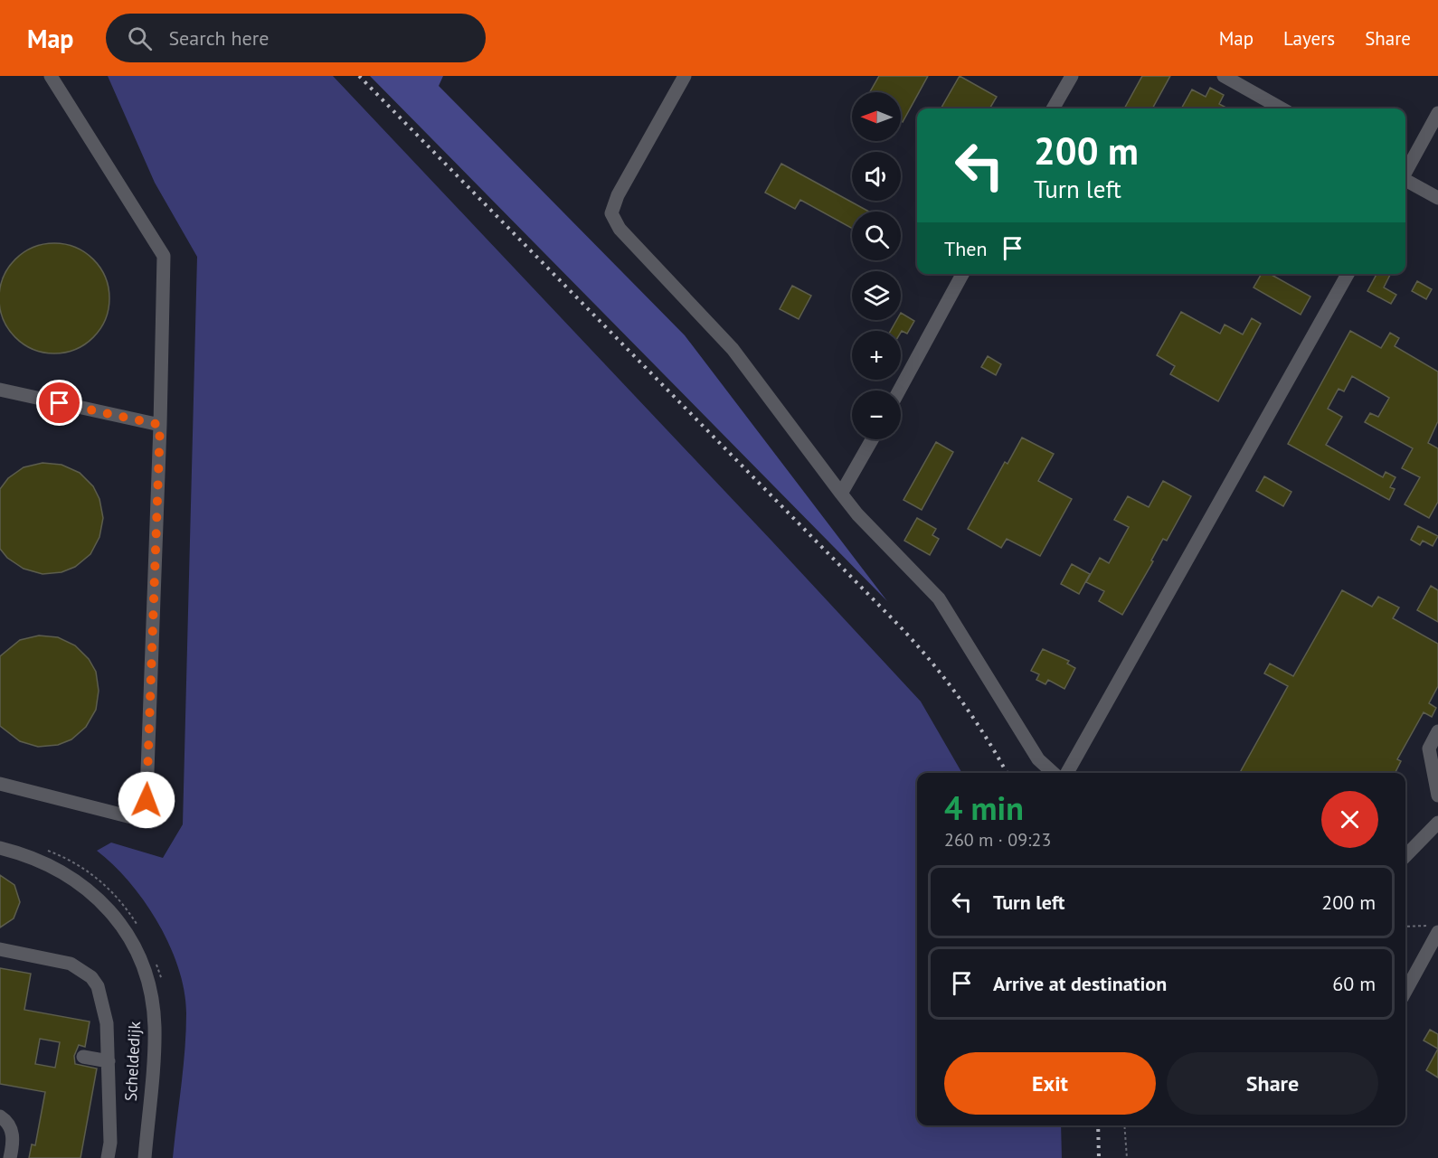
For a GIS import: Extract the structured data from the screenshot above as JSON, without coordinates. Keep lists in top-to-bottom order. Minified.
{"streets":{"street":["Scheldedijk"]},"north":"left","page":{"header":"Map","search":"Search here","nav":["Map","Layers","Share"],"map_buttons":["+","−"],"turn":["200 m","Turn left"],"then":"Then","heading":["4 min","260 m · 09:23"],"list":[{"name":"Turn left","value":"200 m"},{"name":"Arrive at destination","value":"60 m"}],"buttons":["Exit","Share"]}}
